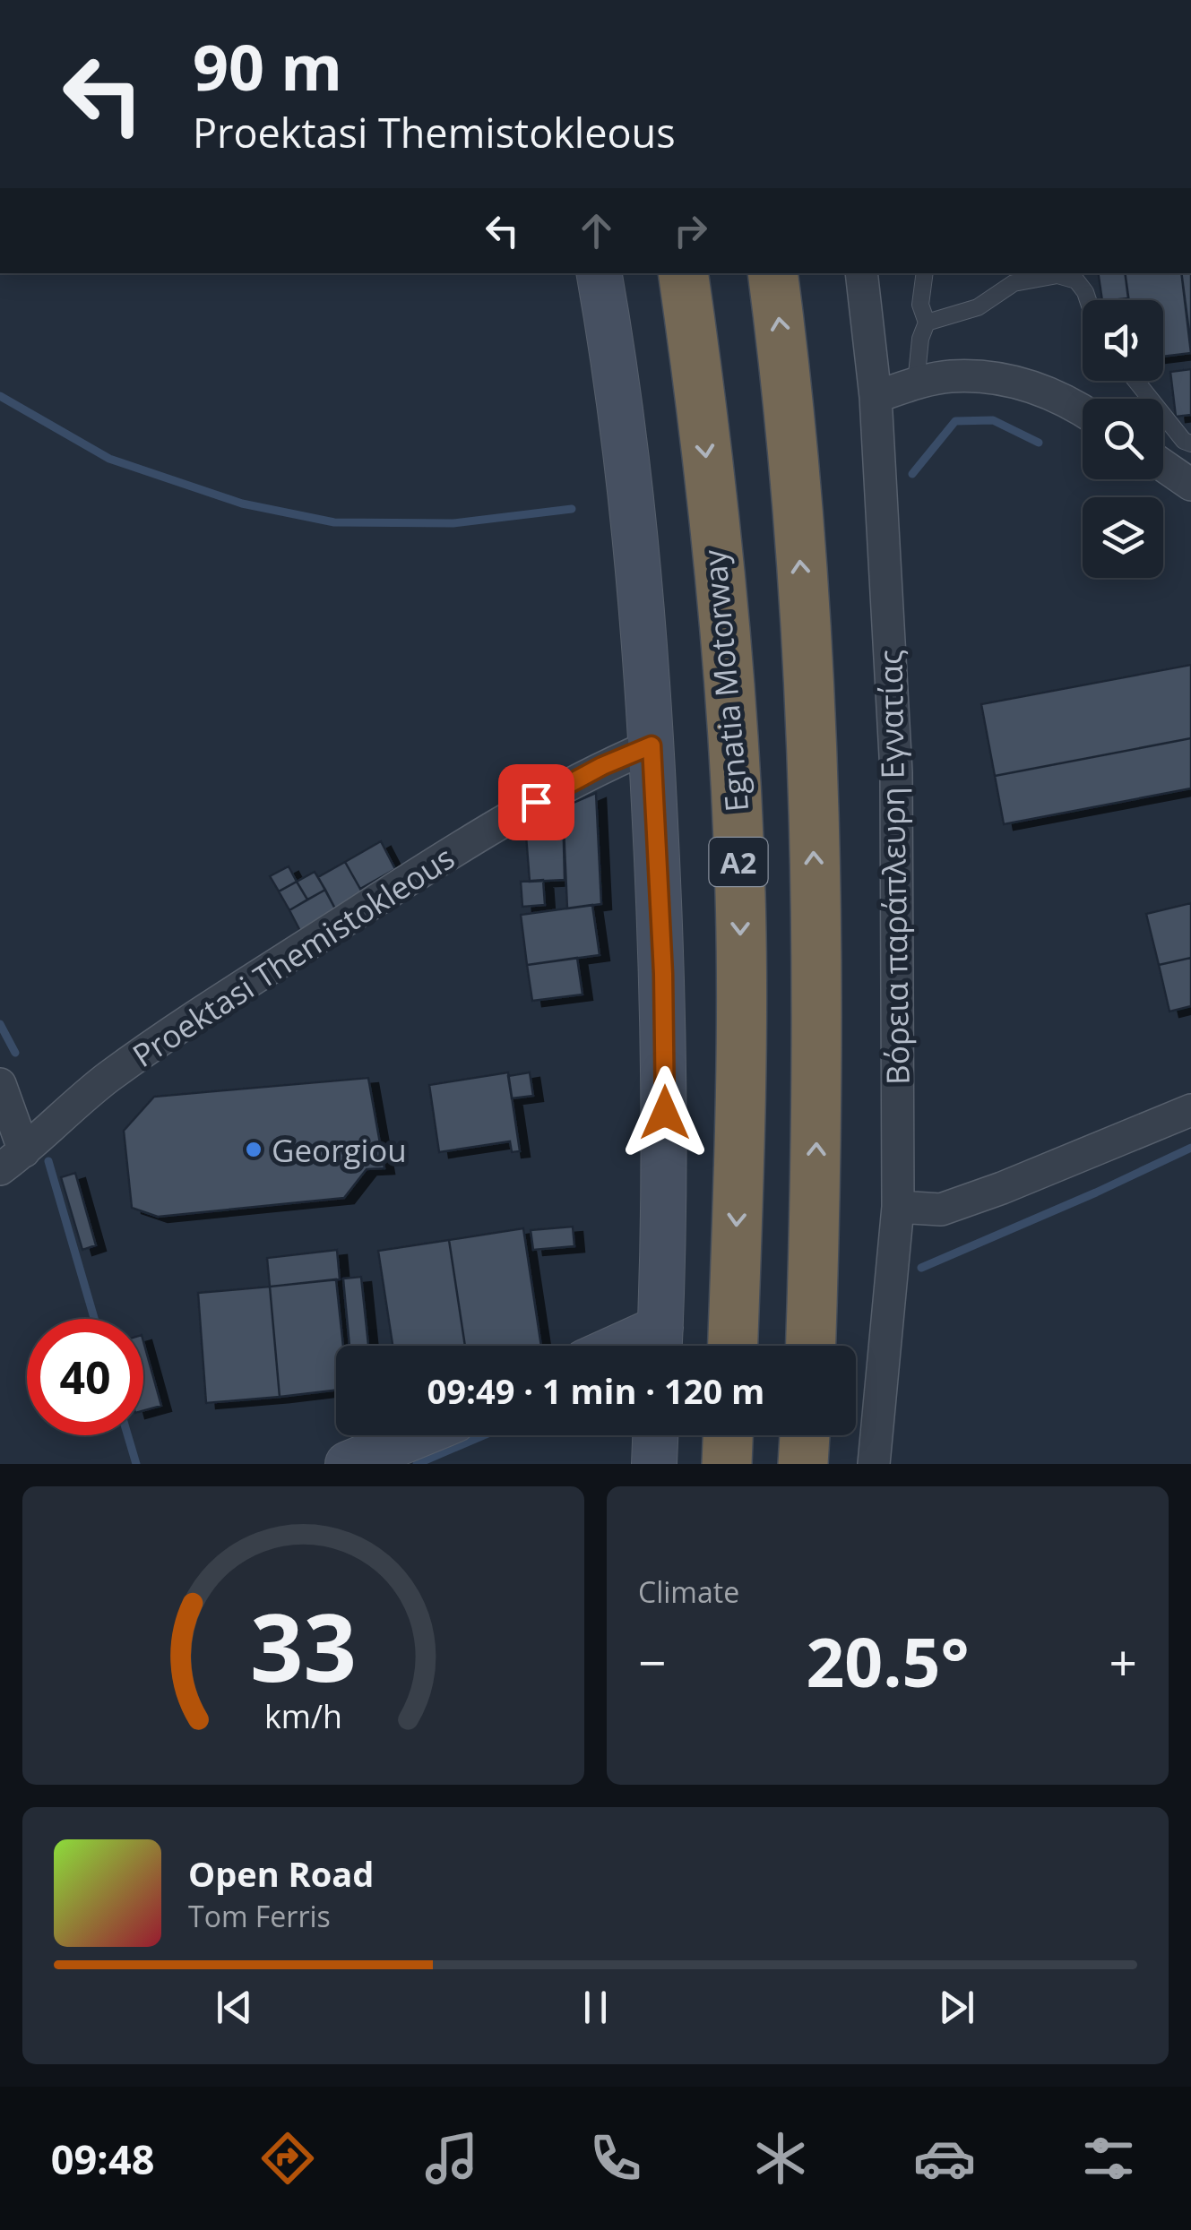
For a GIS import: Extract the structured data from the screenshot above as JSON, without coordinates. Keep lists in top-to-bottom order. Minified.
{"streets":{"highway":["Egnatia Motorway","Α2"],"street":["Βόρεια παράπλευρη Εγνατίας","Proektasi Themistokleous"]},"places":["Georgiou"],"page":{"turn":["90 m","Proektasi Themistokleous"],"limit":"40","trip":"09:49 · 1 min · 120 m","tile":"Climate","heat":["−","20.5°","+"],"song":["Open Road","Tom Ferris"],"tabs":"09:48","gauge":["33","km/h"]}}
